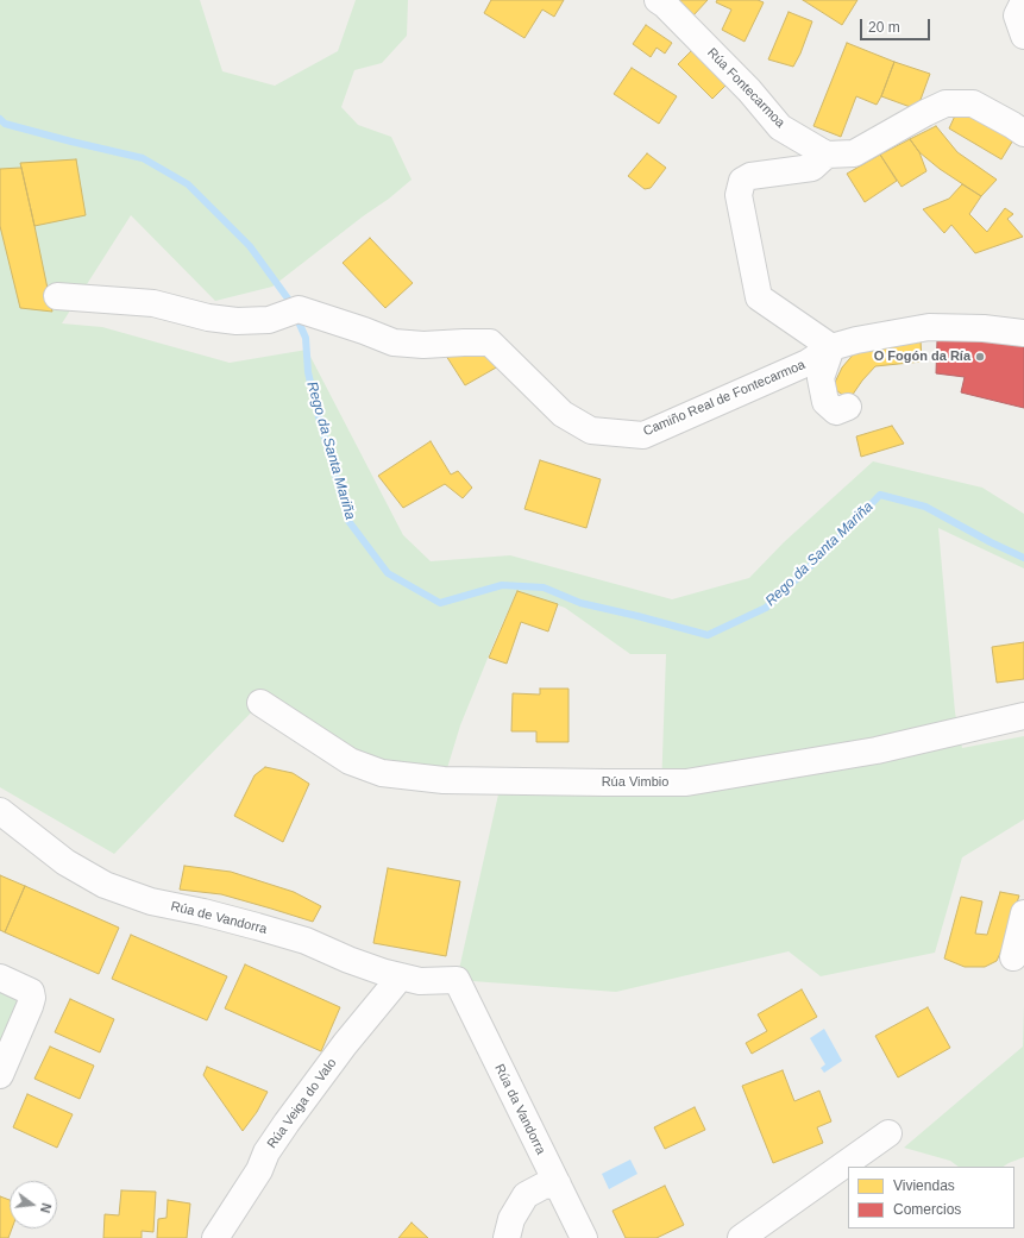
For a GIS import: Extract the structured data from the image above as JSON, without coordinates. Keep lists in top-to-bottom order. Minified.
{"streets":{"street":["Rúa Fontecarmoa","Camiño Real de Fontecarmoa","Rúa Vimbio","Rúa de Vandorra","Rúa Veiga do Valo","Rúa da Vandorra"]},"crossings":[["Rúa de Vandorra","Rúa Veiga do Valo"],["Rúa de Vandorra","Rúa da Vandorra"]],"water":["Rego da Santa Mariña"],"places":["O Fogón da Ría"],"legend":["Viviendas","Comercios"],"scale_bar":"20 m","north":"right"}
